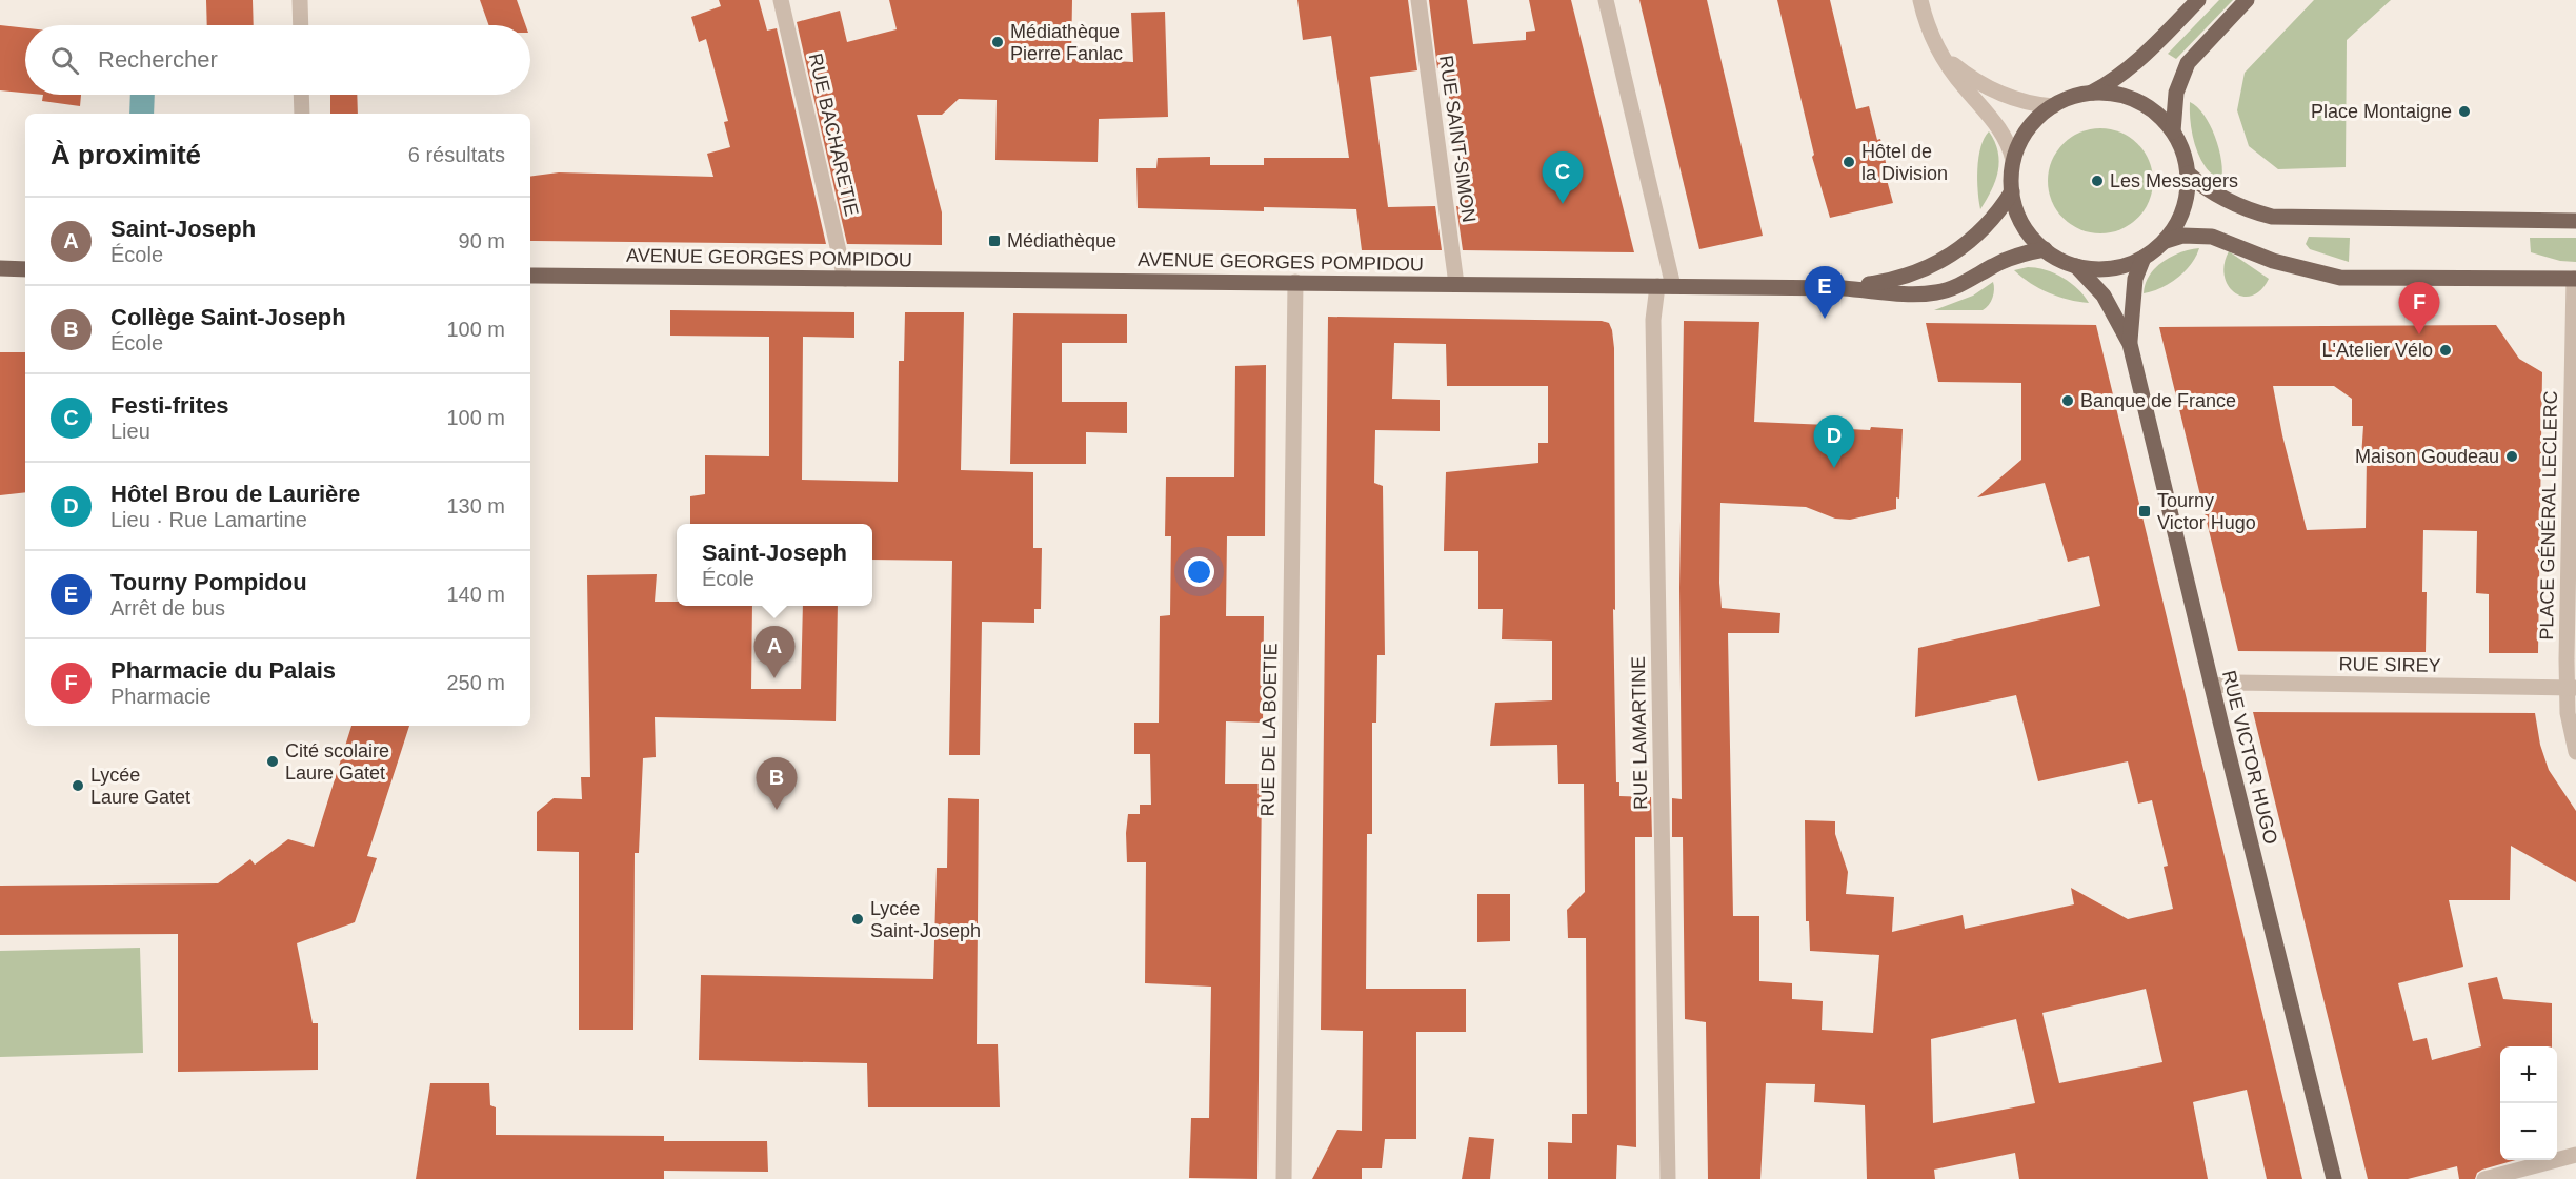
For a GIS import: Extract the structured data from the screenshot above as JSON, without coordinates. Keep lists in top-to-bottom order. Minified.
{"streets":{"main road":["AVENUE GEORGES POMPIDOU","RUE VICTOR HUGO"],"street":["RUE BACHARETIE","RUE SAINT-SIMON","PLACE GÉNÉRAL LECLERC","RUE SIREY","RUE DE LA BOETIE","RUE LAMARTINE"]},"crossings":[["RUE BACHARETIE","AVENUE GEORGES POMPIDOU"],["RUE SAINT-SIMON","AVENUE GEORGES POMPIDOU"],["AVENUE GEORGES POMPIDOU","RUE DE LA BOETIE"],["AVENUE GEORGES POMPIDOU","RUE LAMARTINE"],["AVENUE GEORGES POMPIDOU","RUE VICTOR HUGO"],["PLACE GÉNÉRAL LECLERC","RUE SIREY"],["RUE SIREY","RUE VICTOR HUGO"]],"places":{"other":["Médiathèque Pierre Fanlac","Place Montaigne","Hôtel de la Division","Les Messagers","L'Atelier Vélo","Banque de France","Maison Goudeau","Cité scolaire Laure Gatet","Lycée Laure Gatet","Lycée Saint-Joseph"],"transit":["Médiathèque","Tourny Victor Hugo"]},"page":{"search":"Rechercher","heading":["À proximité","6 résultats"],"pins":["C","E","F","D","A","B"],"list":[{"mark":"A","name":"Saint-Joseph","note":"École","value":"90 m"},{"mark":"B","name":"Collège Saint-Joseph","note":"École","value":"100 m"},{"mark":"C","name":"Festi-frites","note":"Lieu","value":"100 m"},{"mark":"D","name":"Hôtel Brou de Laurière","note":"Lieu · Rue Lamartine","value":"130 m"},{"mark":"E","name":"Tourny Pompidou","note":"Arrêt de bus","value":"140 m"},{"mark":"F","name":"Pharmacie du Palais","note":"Pharmacie","value":"250 m"}],"popup":["Saint-Joseph","École"],"map_buttons":["+","−"]}}
